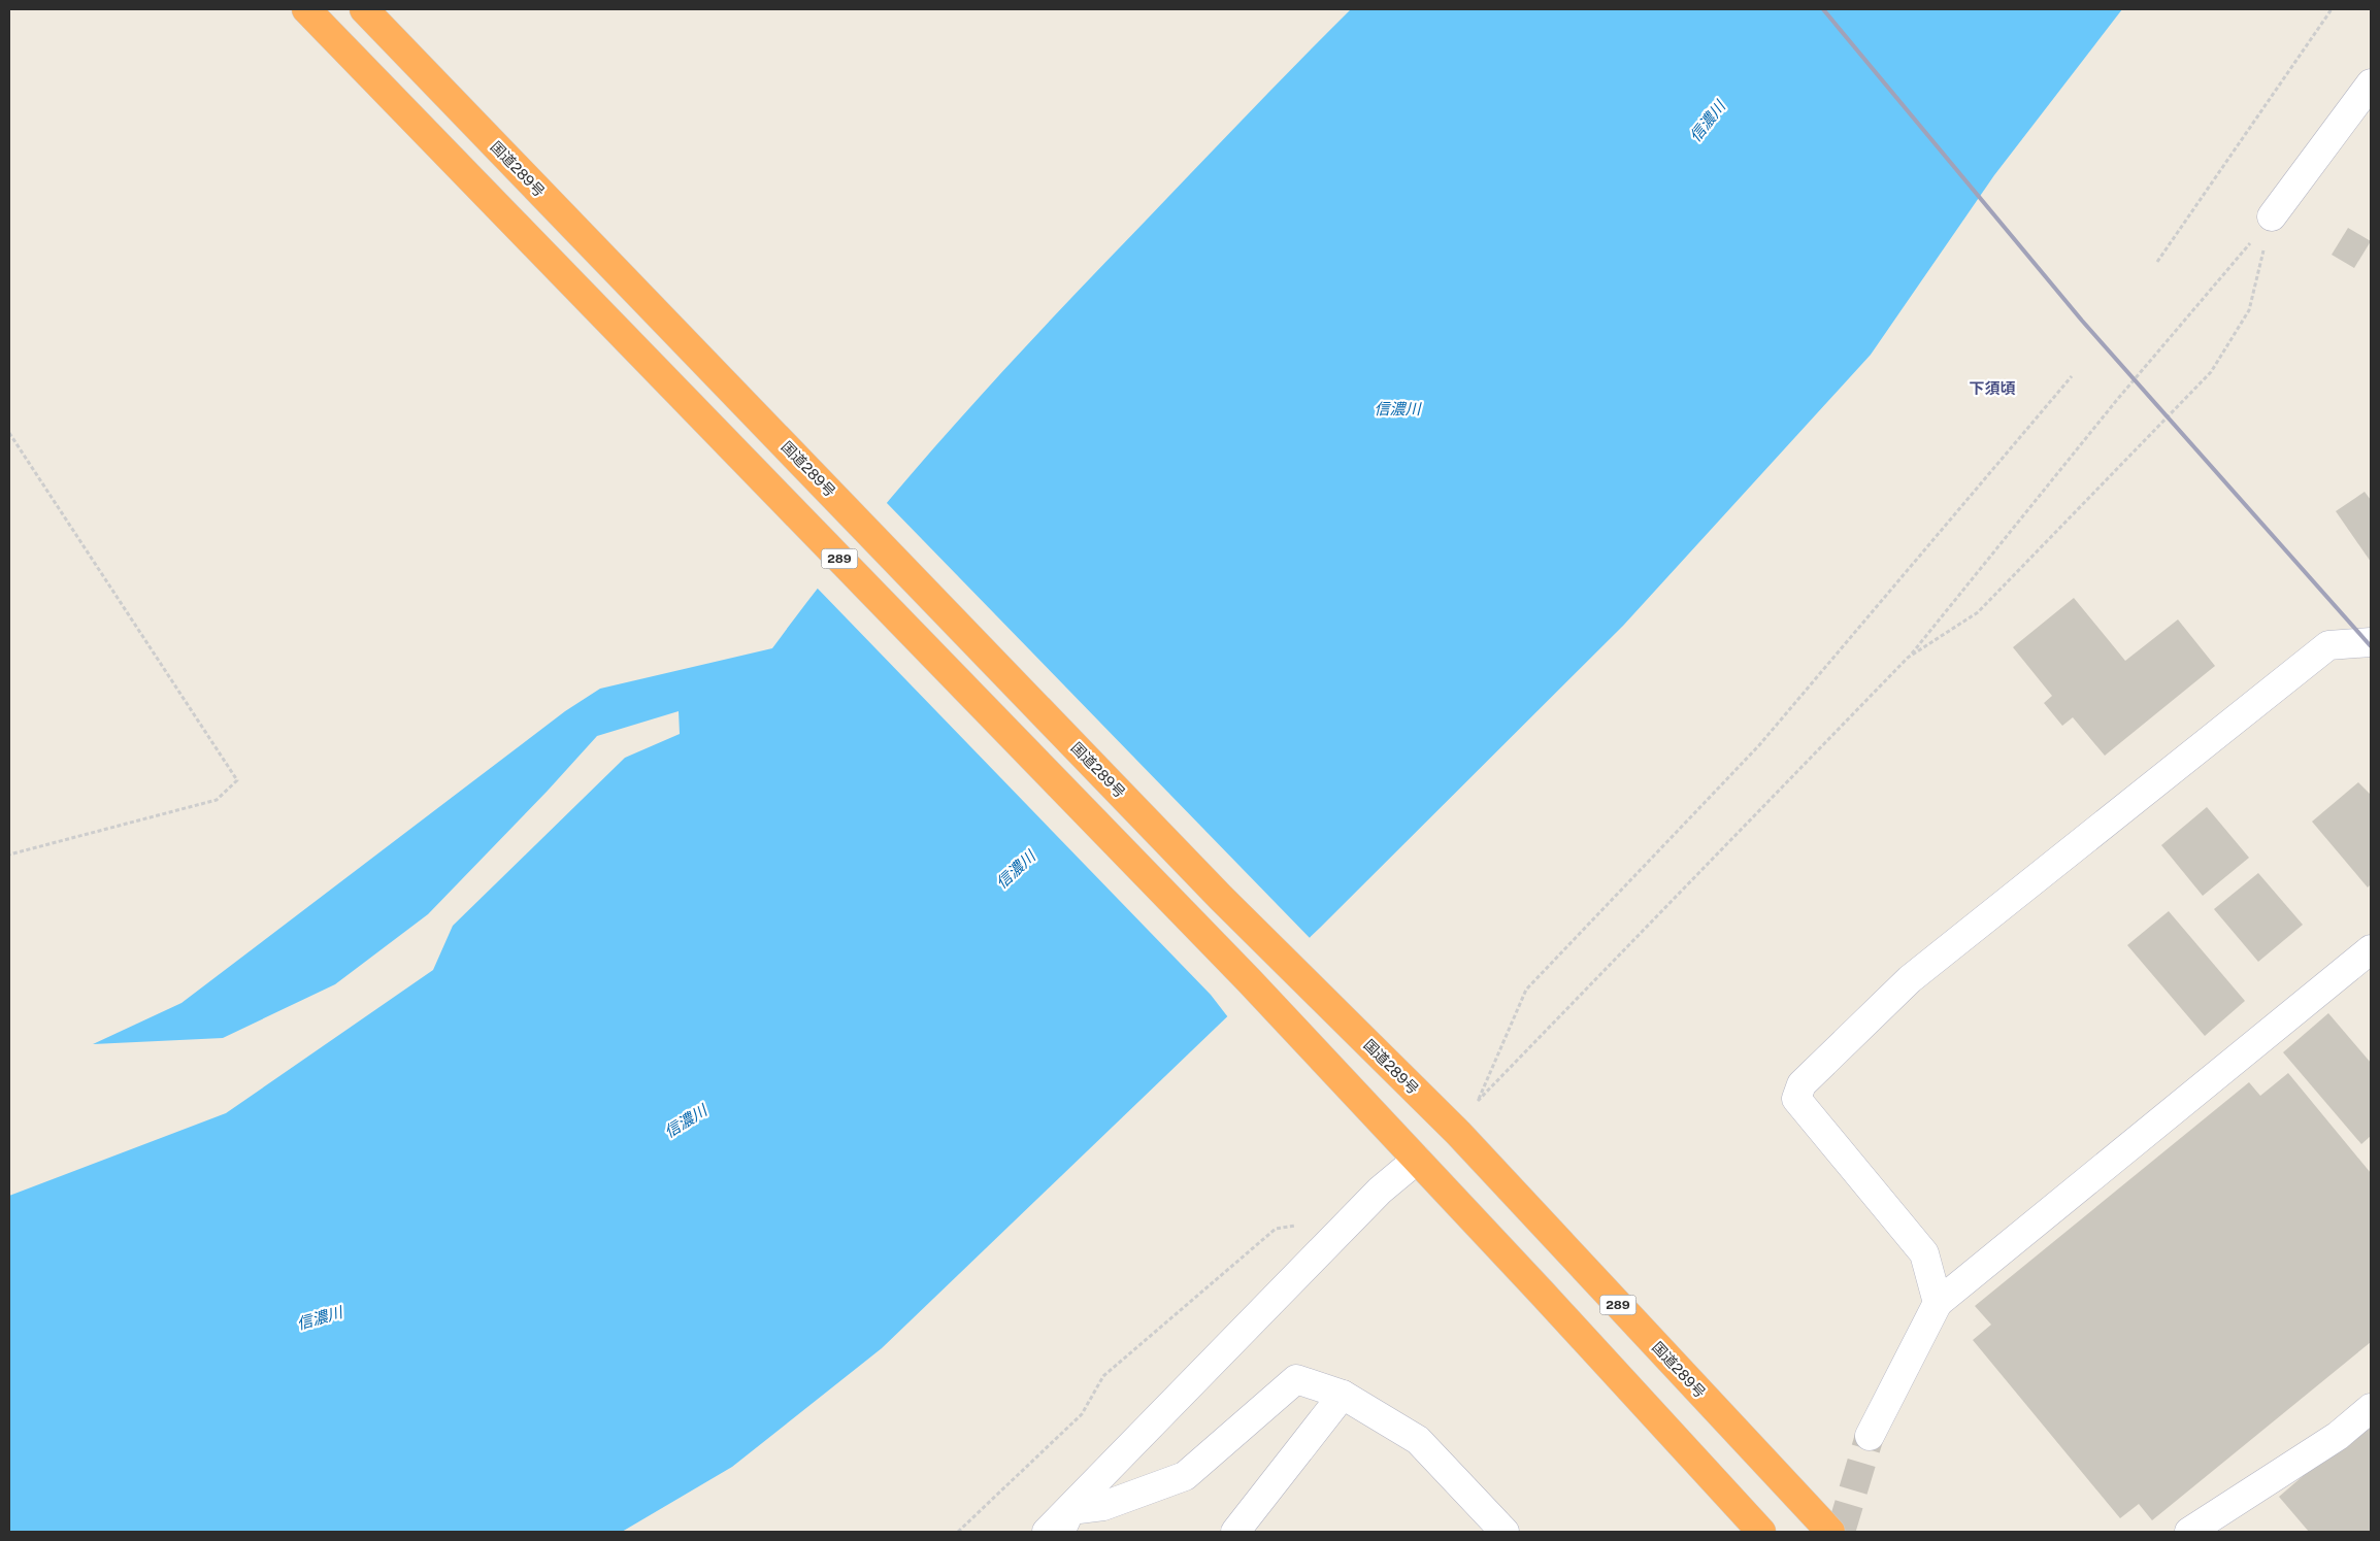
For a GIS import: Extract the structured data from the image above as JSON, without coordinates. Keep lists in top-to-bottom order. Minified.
{"streets":{"highway":["国道289号","289"]},"districts":["下須頃"],"water":["信濃川"]}
